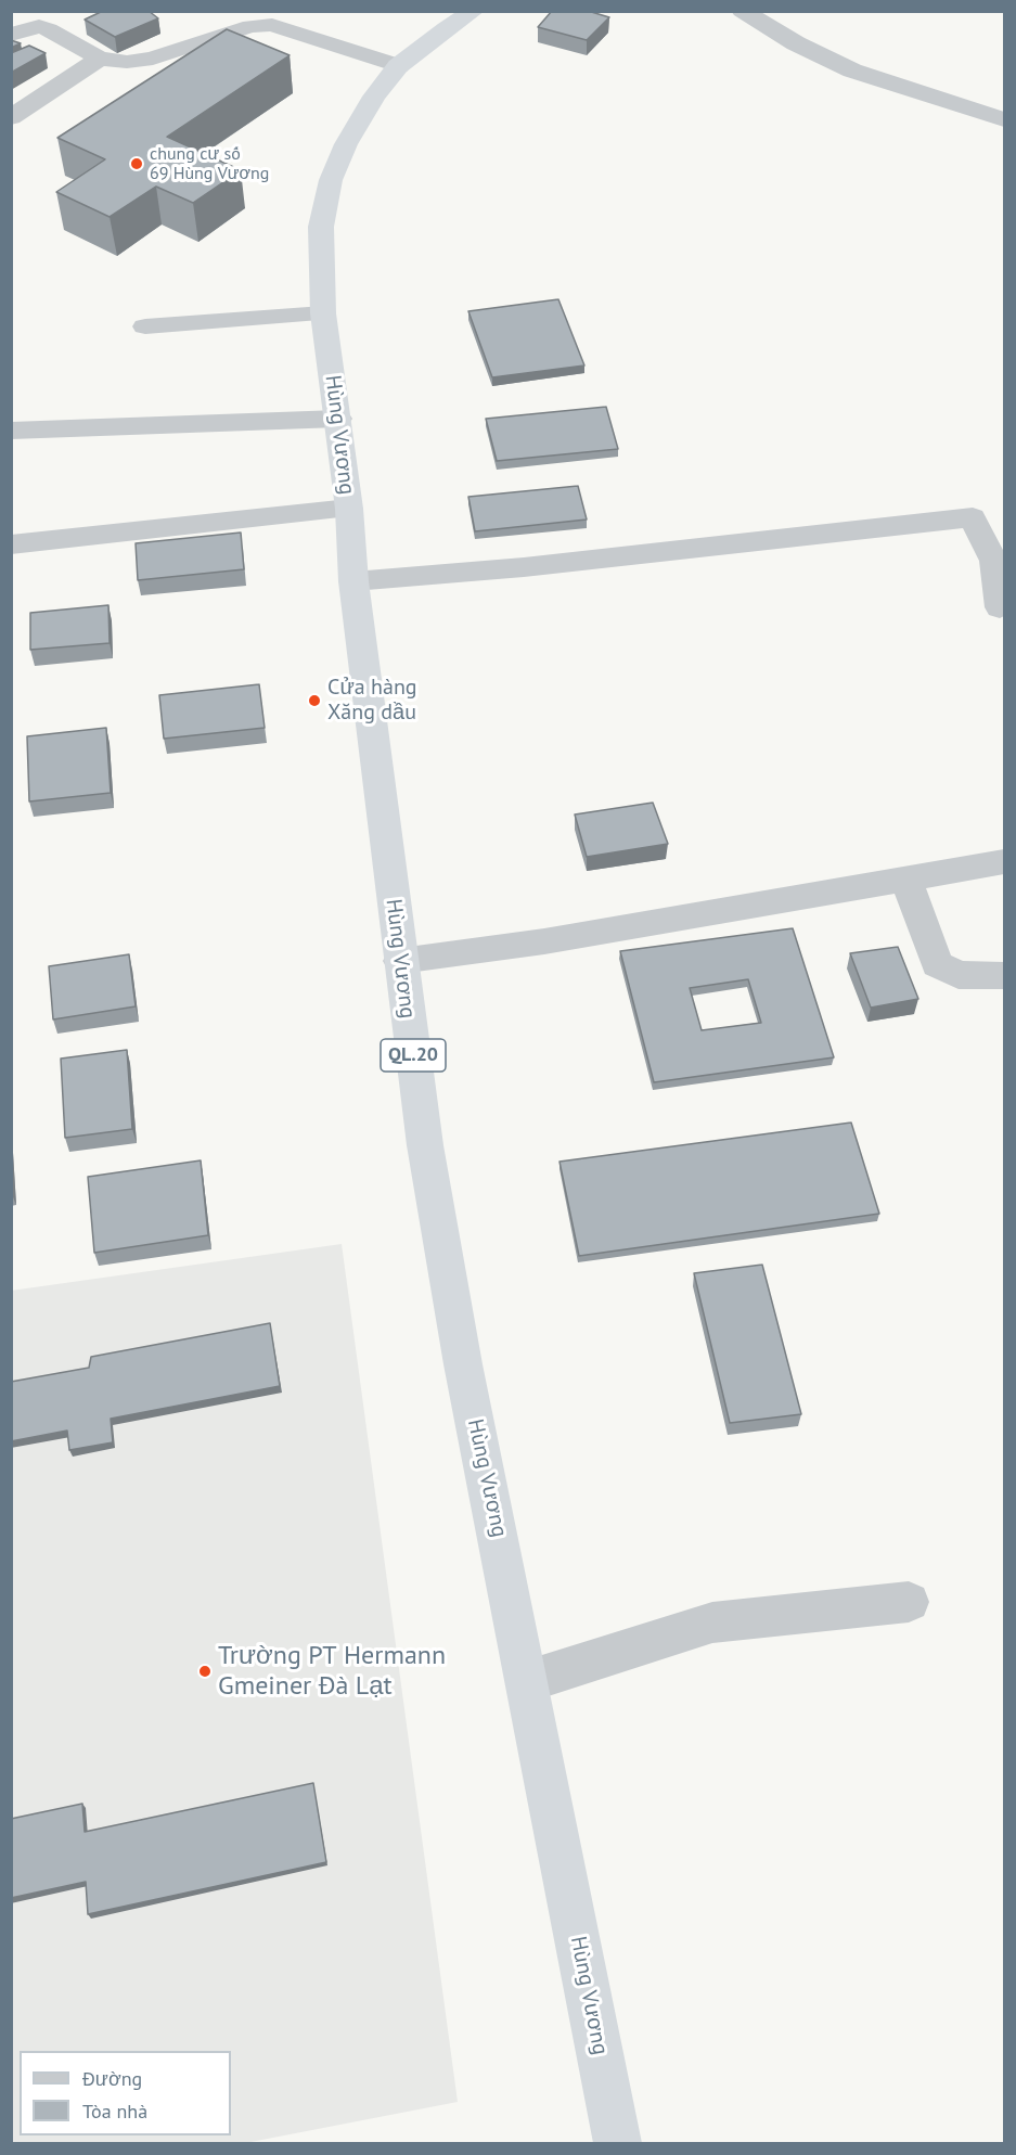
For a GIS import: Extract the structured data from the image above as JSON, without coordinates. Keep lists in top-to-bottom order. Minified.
{"streets":{"highway":["Hùng Vương","QL.20"]},"places":["chung cư số 69 Hùng Vương","Cửa hàng Xăng dầu","Trường PT Hermann Gmeiner Đà Lạt"],"legend":["Đường","Tòa nhà"]}
